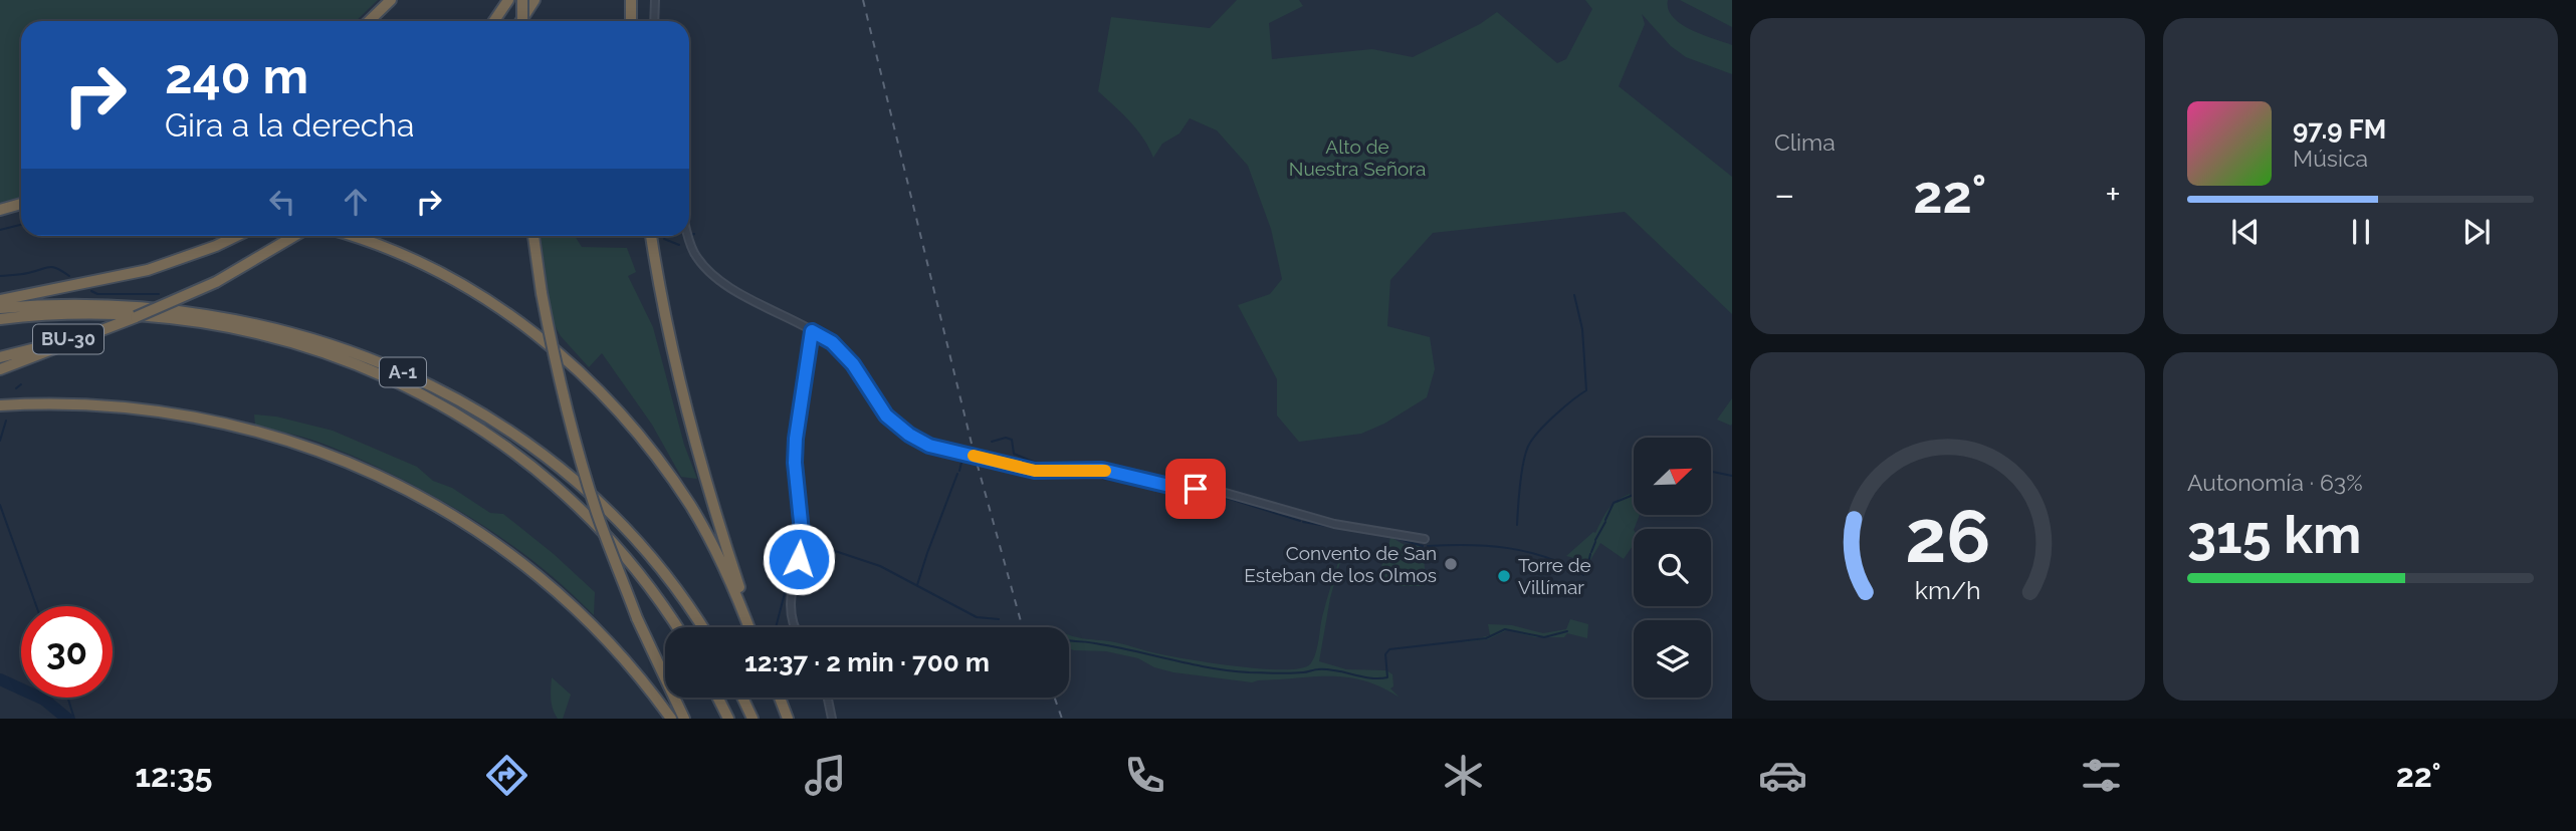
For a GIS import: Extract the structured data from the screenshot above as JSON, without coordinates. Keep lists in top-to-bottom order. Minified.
{"streets":{"highway":["BU-30","A-1"]},"parks":["Alto de Nuestra Señora"],"places":["Convento de San Esteban de los Olmos","Torre de Villímar"],"north":"top right","page":{"tile":["Clima",["Autonomía · 63%","315 km"]],"turn":["240 m","Gira a la derecha"],"song":["97.9 FM","Música"],"heat":["−","22°","+"],"limit":"30","trip":"12:37 · 2 min · 700 m","tabs":["12:35","22°"],"gauge":["26","km/h"]}}
